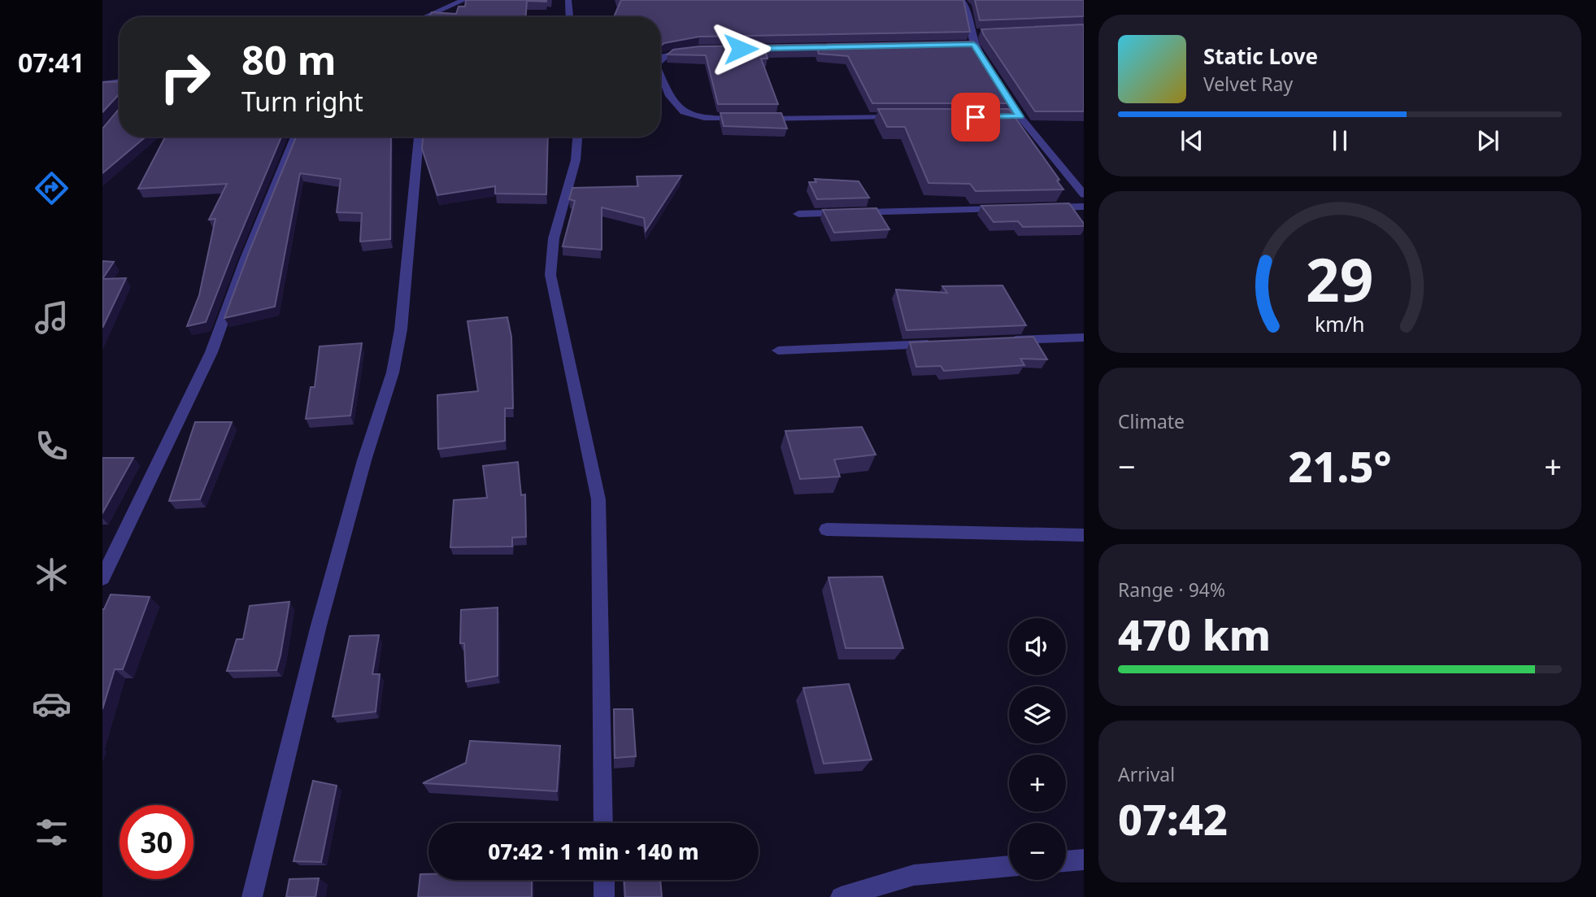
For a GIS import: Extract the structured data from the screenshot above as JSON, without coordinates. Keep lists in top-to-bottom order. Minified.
{"page":{"tabs":"07:41","turn":["80 m","Turn right"],"song":["Static Love","Velvet Ray"],"tile":["Climate",["Range · 94%","470 km"],["Arrival","07:42"]],"heat":["−","21.5°","+"],"map_buttons":["+","−"],"limit":"30","trip":"07:42 · 1 min · 140 m","gauge":["29","km/h"]}}
